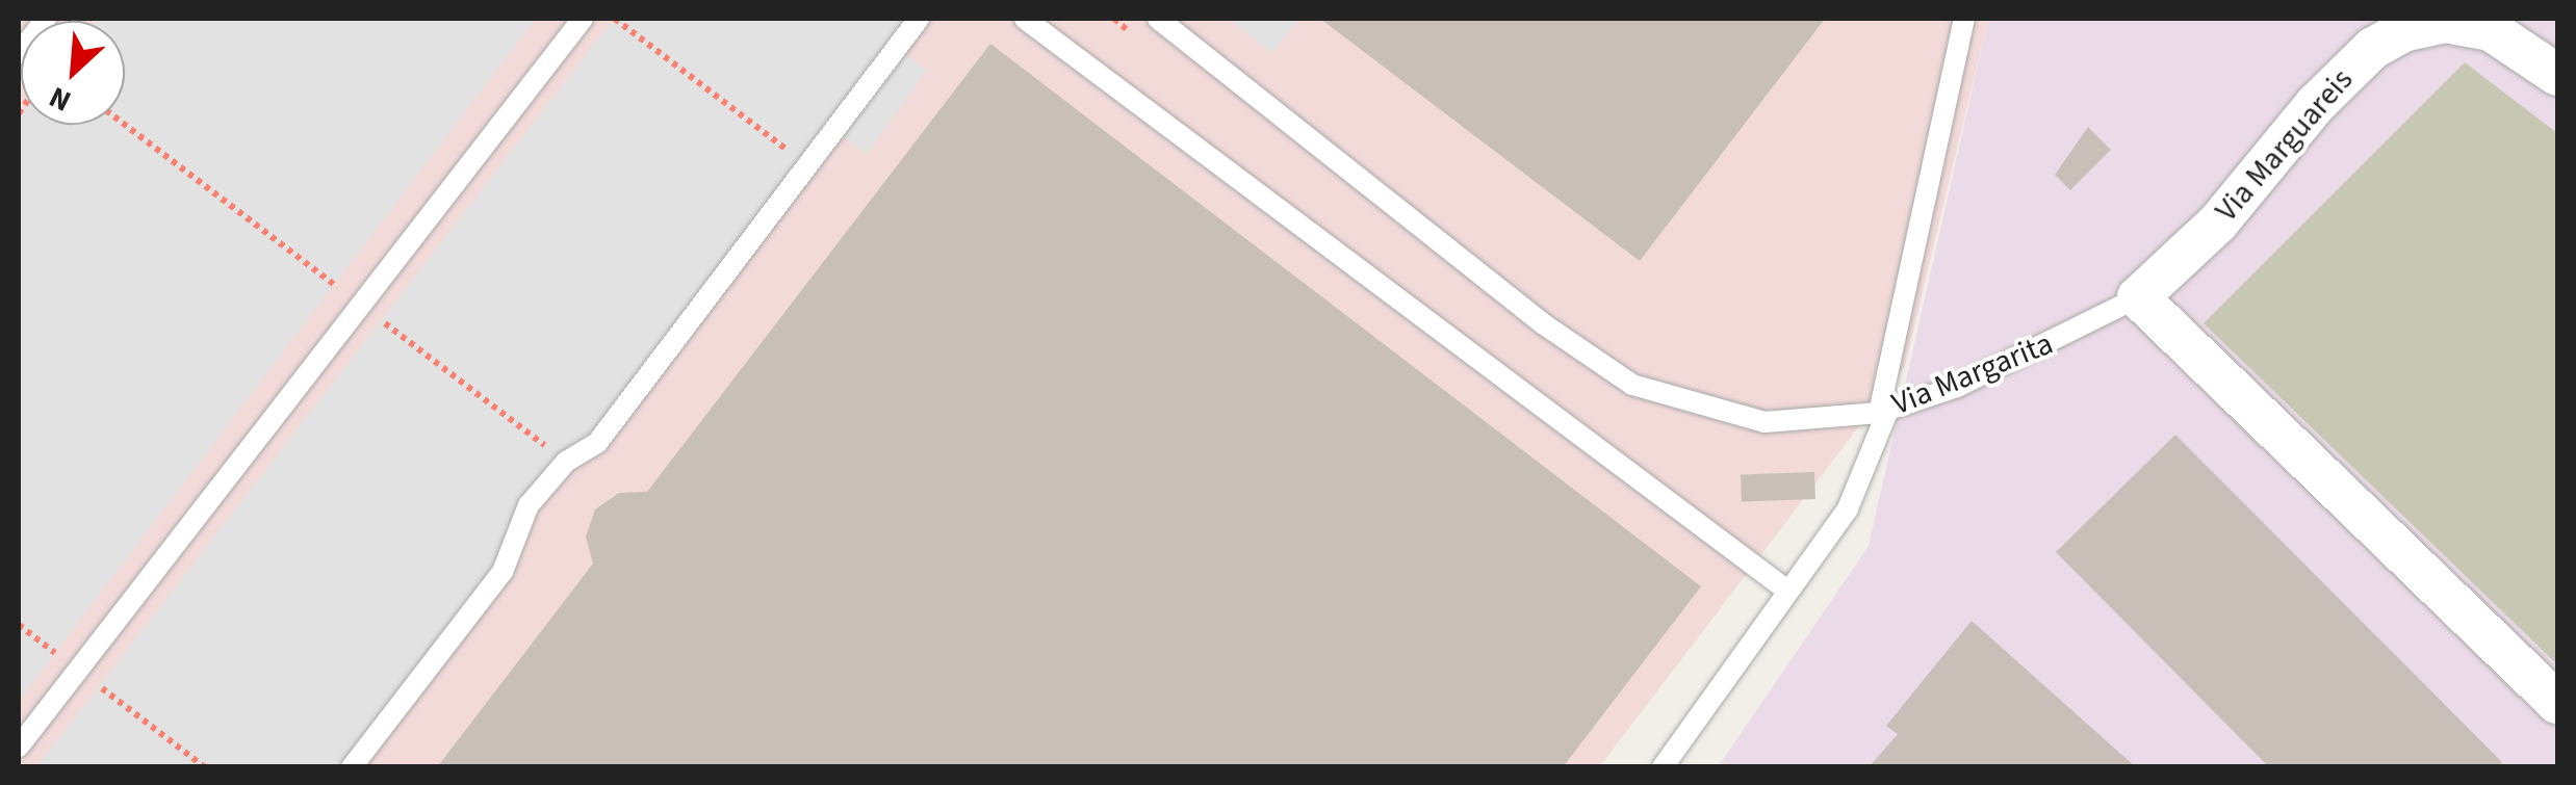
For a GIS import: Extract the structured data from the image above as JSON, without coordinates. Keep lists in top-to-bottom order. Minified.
{"streets":{"street":["Via Marguareis"],"lane":["Via Margarita"]},"crossings":[["Via Marguareis","Via Margarita"]],"north":"bottom left"}
